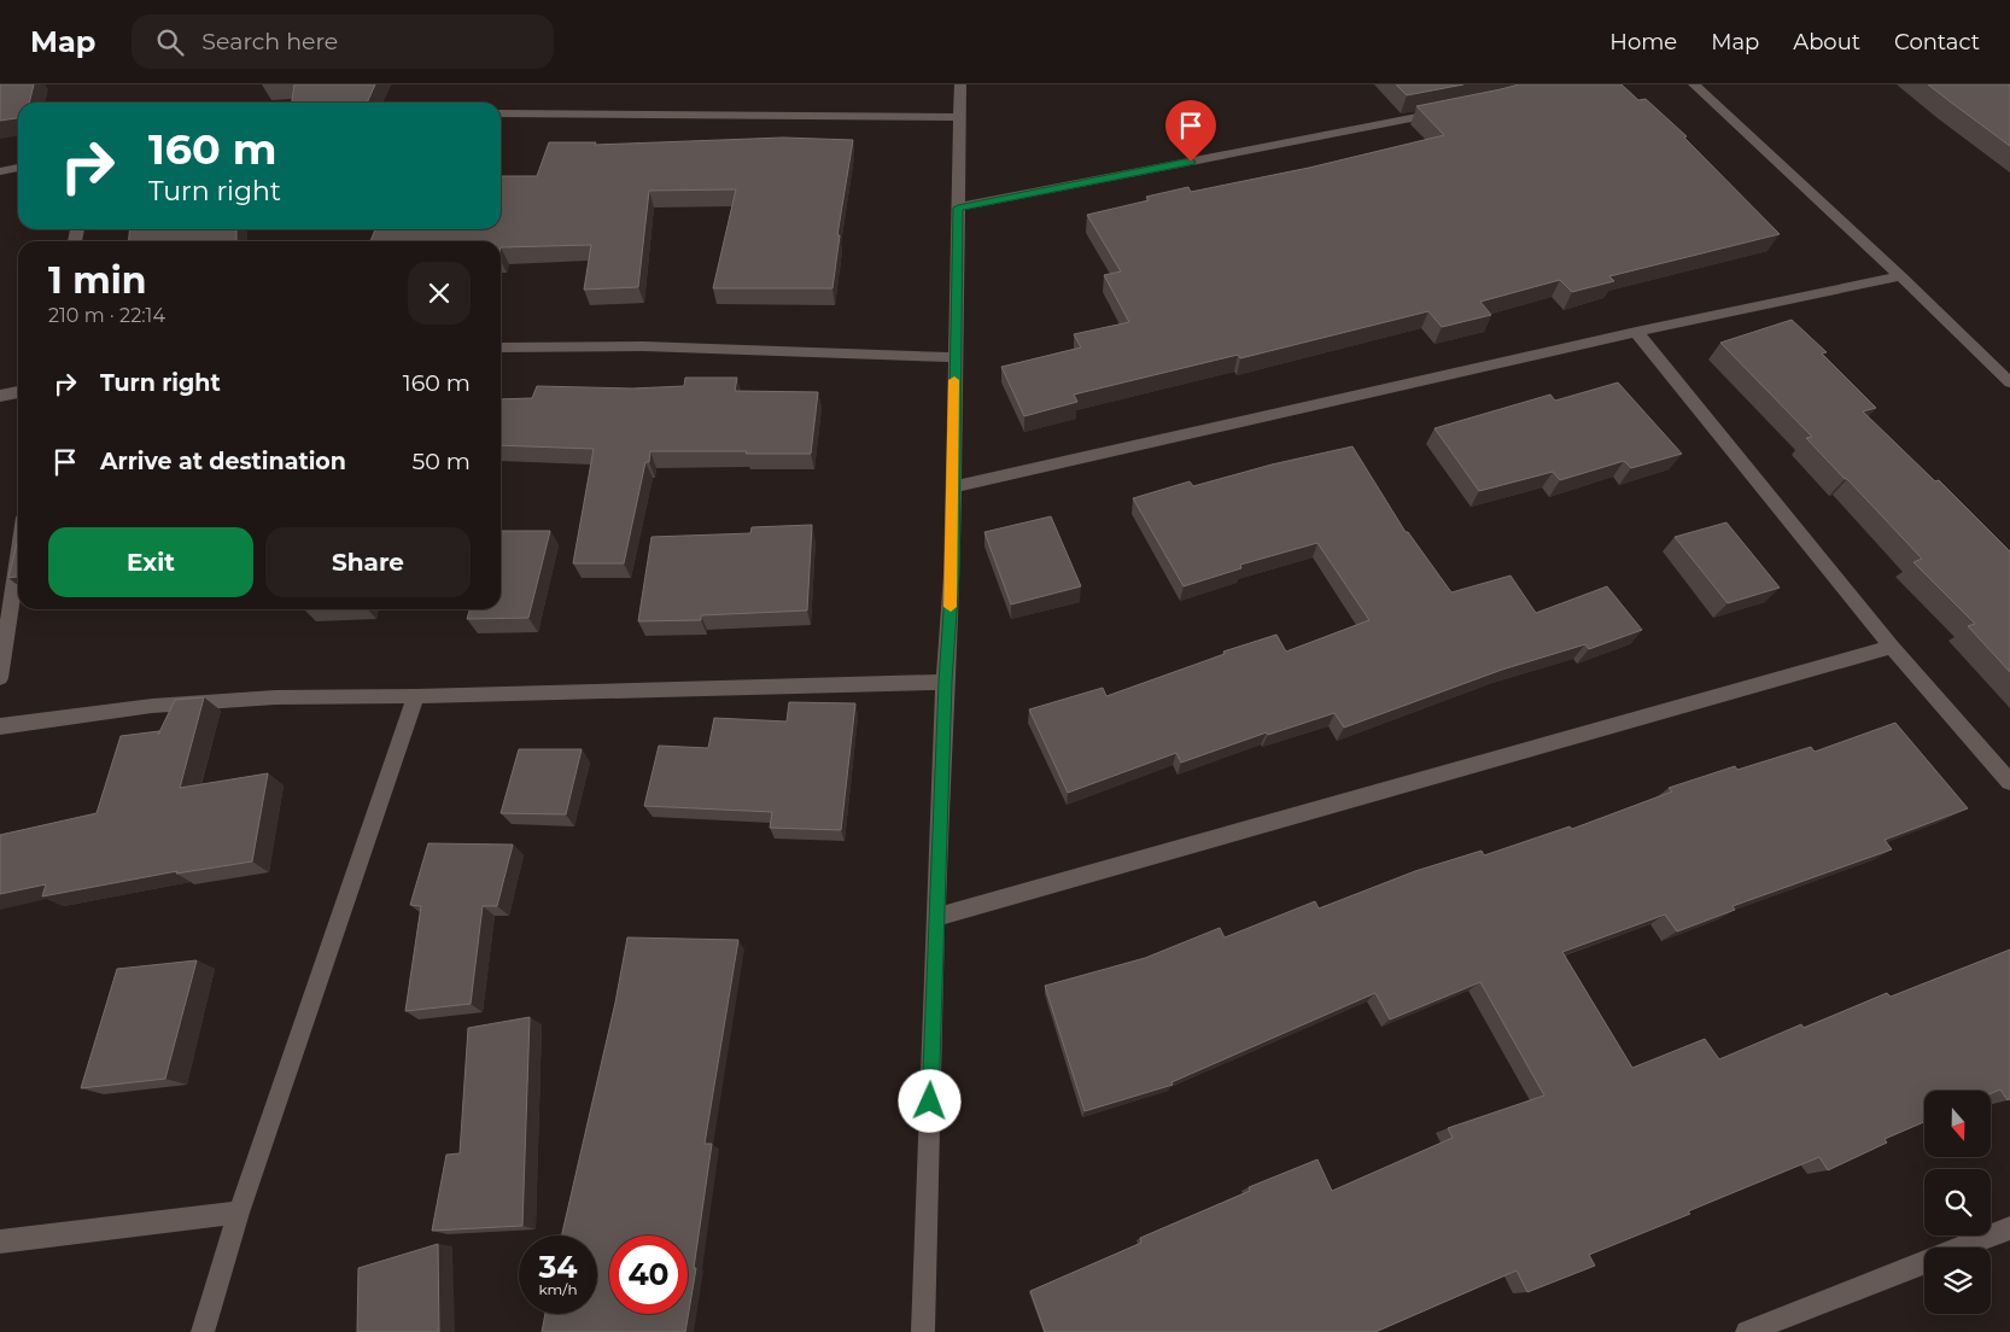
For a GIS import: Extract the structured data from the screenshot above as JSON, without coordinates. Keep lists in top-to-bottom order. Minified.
{"north":"bottom","page":{"header":"Map","search":"Search here","nav":["Home","Map","About","Contact"],"turn":["160 m","Turn right"],"heading":["1 min","210 m · 22:14"],"list":[{"name":"Turn right","value":"160 m"},{"name":"Arrive at destination","value":"50 m"}],"buttons":["Exit","Share"],"speed":"34 km/h","limit":"40"}}
